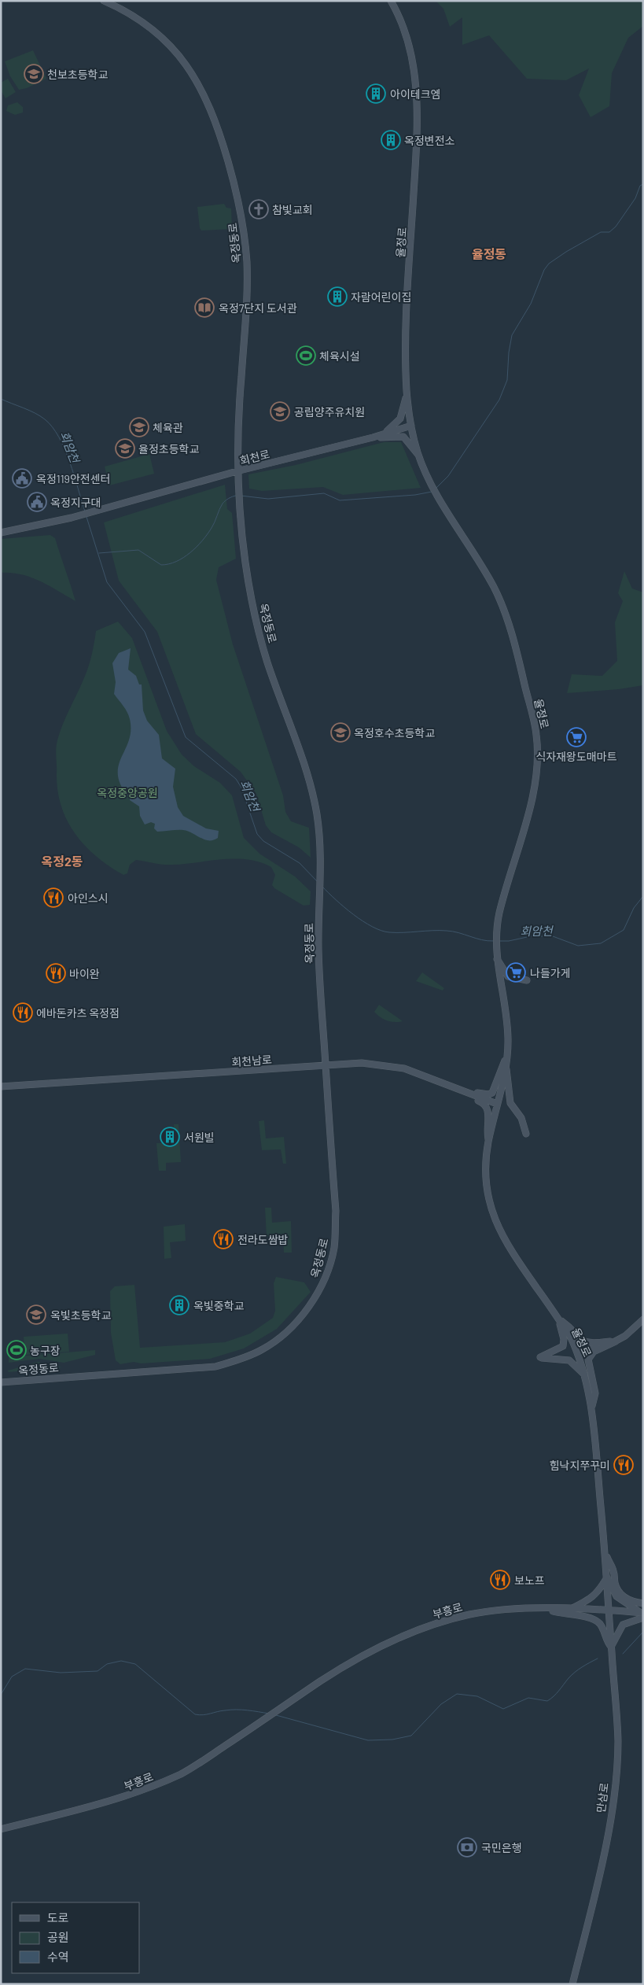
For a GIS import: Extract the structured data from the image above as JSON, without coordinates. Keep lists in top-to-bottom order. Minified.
{"streets":{"main road":["율정로","옥정동로","회천로","회천남로","부흥로","만삼로"]},"crossings":[["율정로","회천로"],["율정로","회천남로"],["율정로","부흥로"],["율정로","만삼로"],["옥정동로","회천로"],["옥정동로","회천남로"],["부흥로","만삼로"]],"districts":["율정동","옥정2동"],"water":["회암천"],"parks":["옥정중앙공원"],"places":{"school or university":["천보초등학교","공립양주유치원","체육관","율정초등학교","옥정호수초등학교","옥빛초등학교"],"building":["아이테크엠","옥정변전소","자람어린이집","서원빌","옥빛중학교"],"church":["참빛교회"],"library":["옥정7단지 도서관"],"sports":["체육시설","농구장"],"public building":["옥정119안전센터","옥정지구대"],"supermarket":["식자재왕도매마트","나들가게"],"restaurant":["아인스시","바이완","에바돈카츠 옥정점","전라도쌈밥","힘낙지쭈꾸미","보노프"],"bank":["국민은행"]},"legend":["도로","공원","수역"]}
